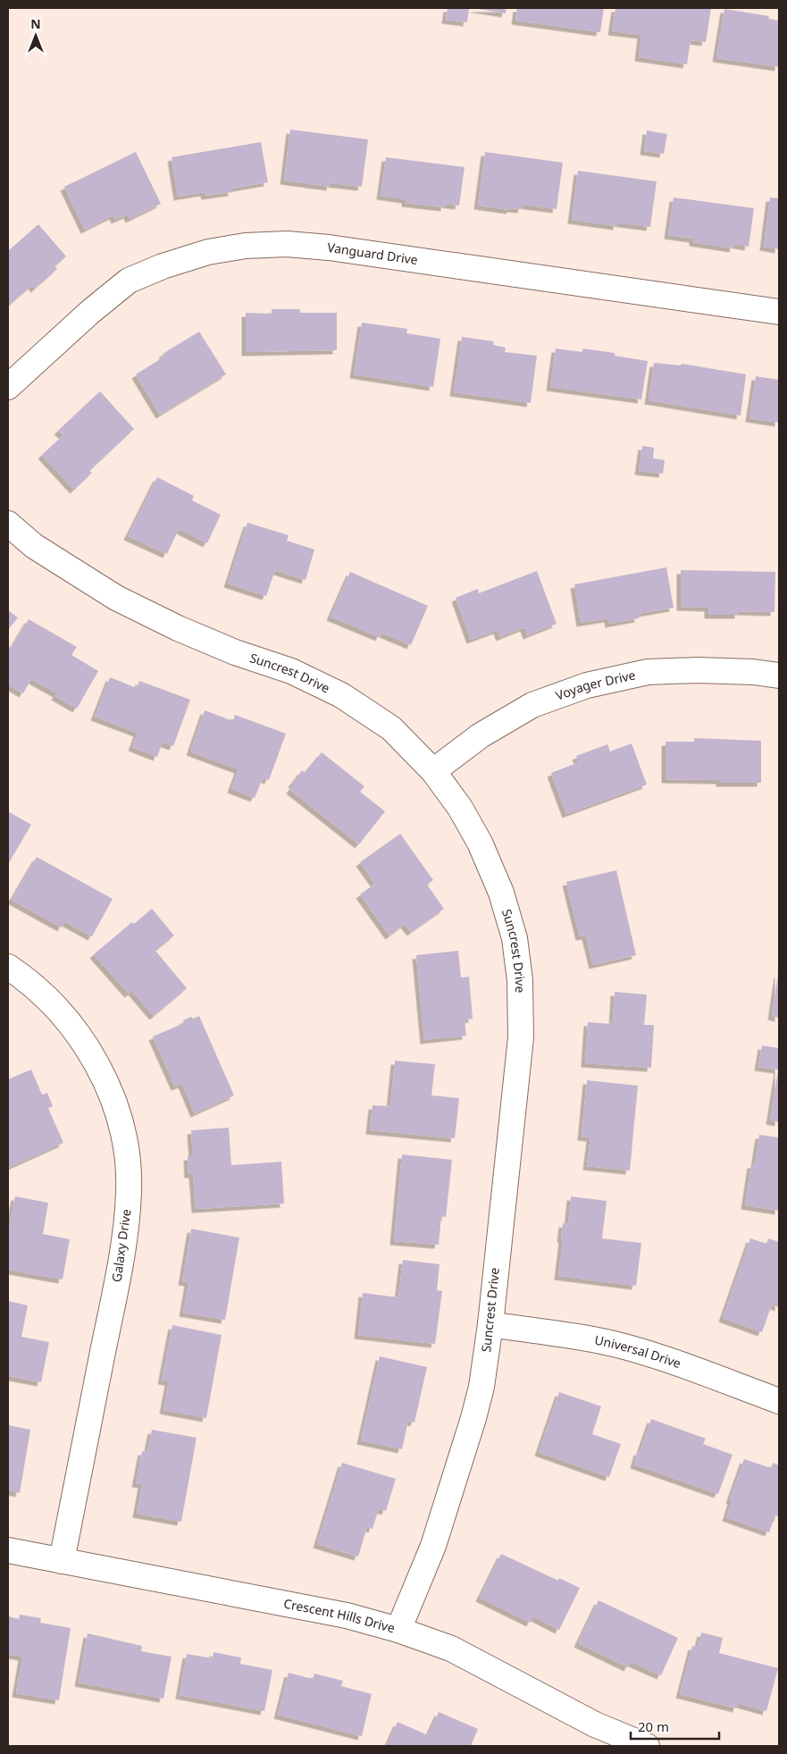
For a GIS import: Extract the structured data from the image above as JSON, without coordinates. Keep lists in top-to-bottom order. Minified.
{"streets":{"street":["Vanguard Drive","Suncrest Drive","Voyager Drive","Galaxy Drive","Universal Drive","Crescent Hills Drive"]},"crossings":[["Suncrest Drive","Voyager Drive"],["Suncrest Drive","Universal Drive"],["Suncrest Drive","Crescent Hills Drive"],["Galaxy Drive","Crescent Hills Drive"]],"scale_bar":"20 m","north":"top"}
